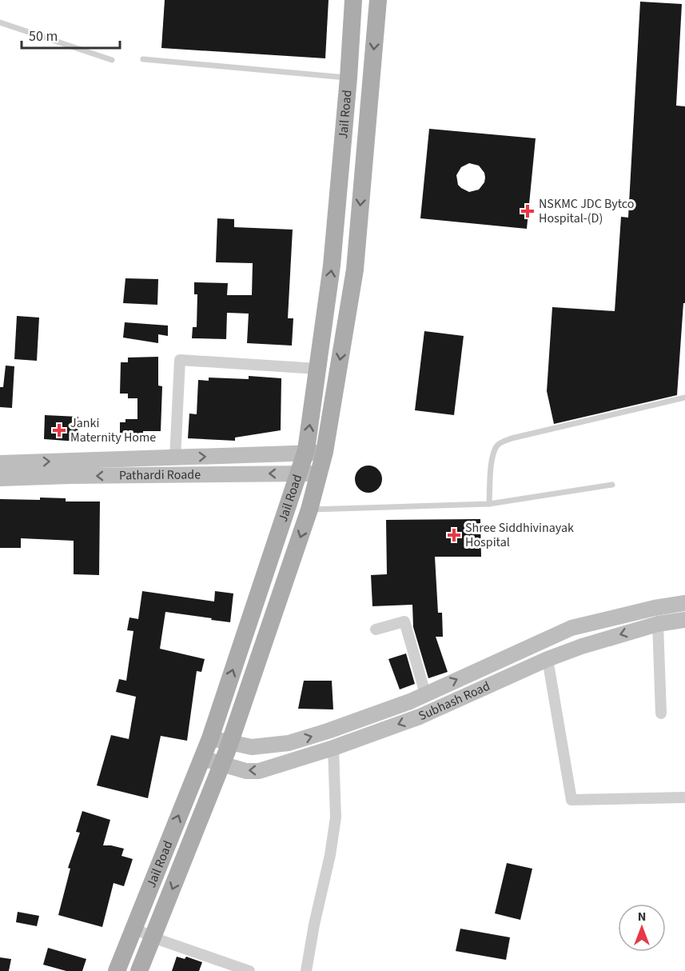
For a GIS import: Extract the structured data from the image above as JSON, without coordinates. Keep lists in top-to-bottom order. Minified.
{"streets":{"main road":["Jail Road","Pathardi Roade","Subhash Road"]},"crossings":[["Jail Road","Pathardi Roade"],["Jail Road","Subhash Road"]],"places":{"health":["NSKMC JDC Bytco Hospital-(D)","Janki Maternity Home","Shree Siddhivinayak Hospital"]},"scale_bar":"50 m","north":"top"}
